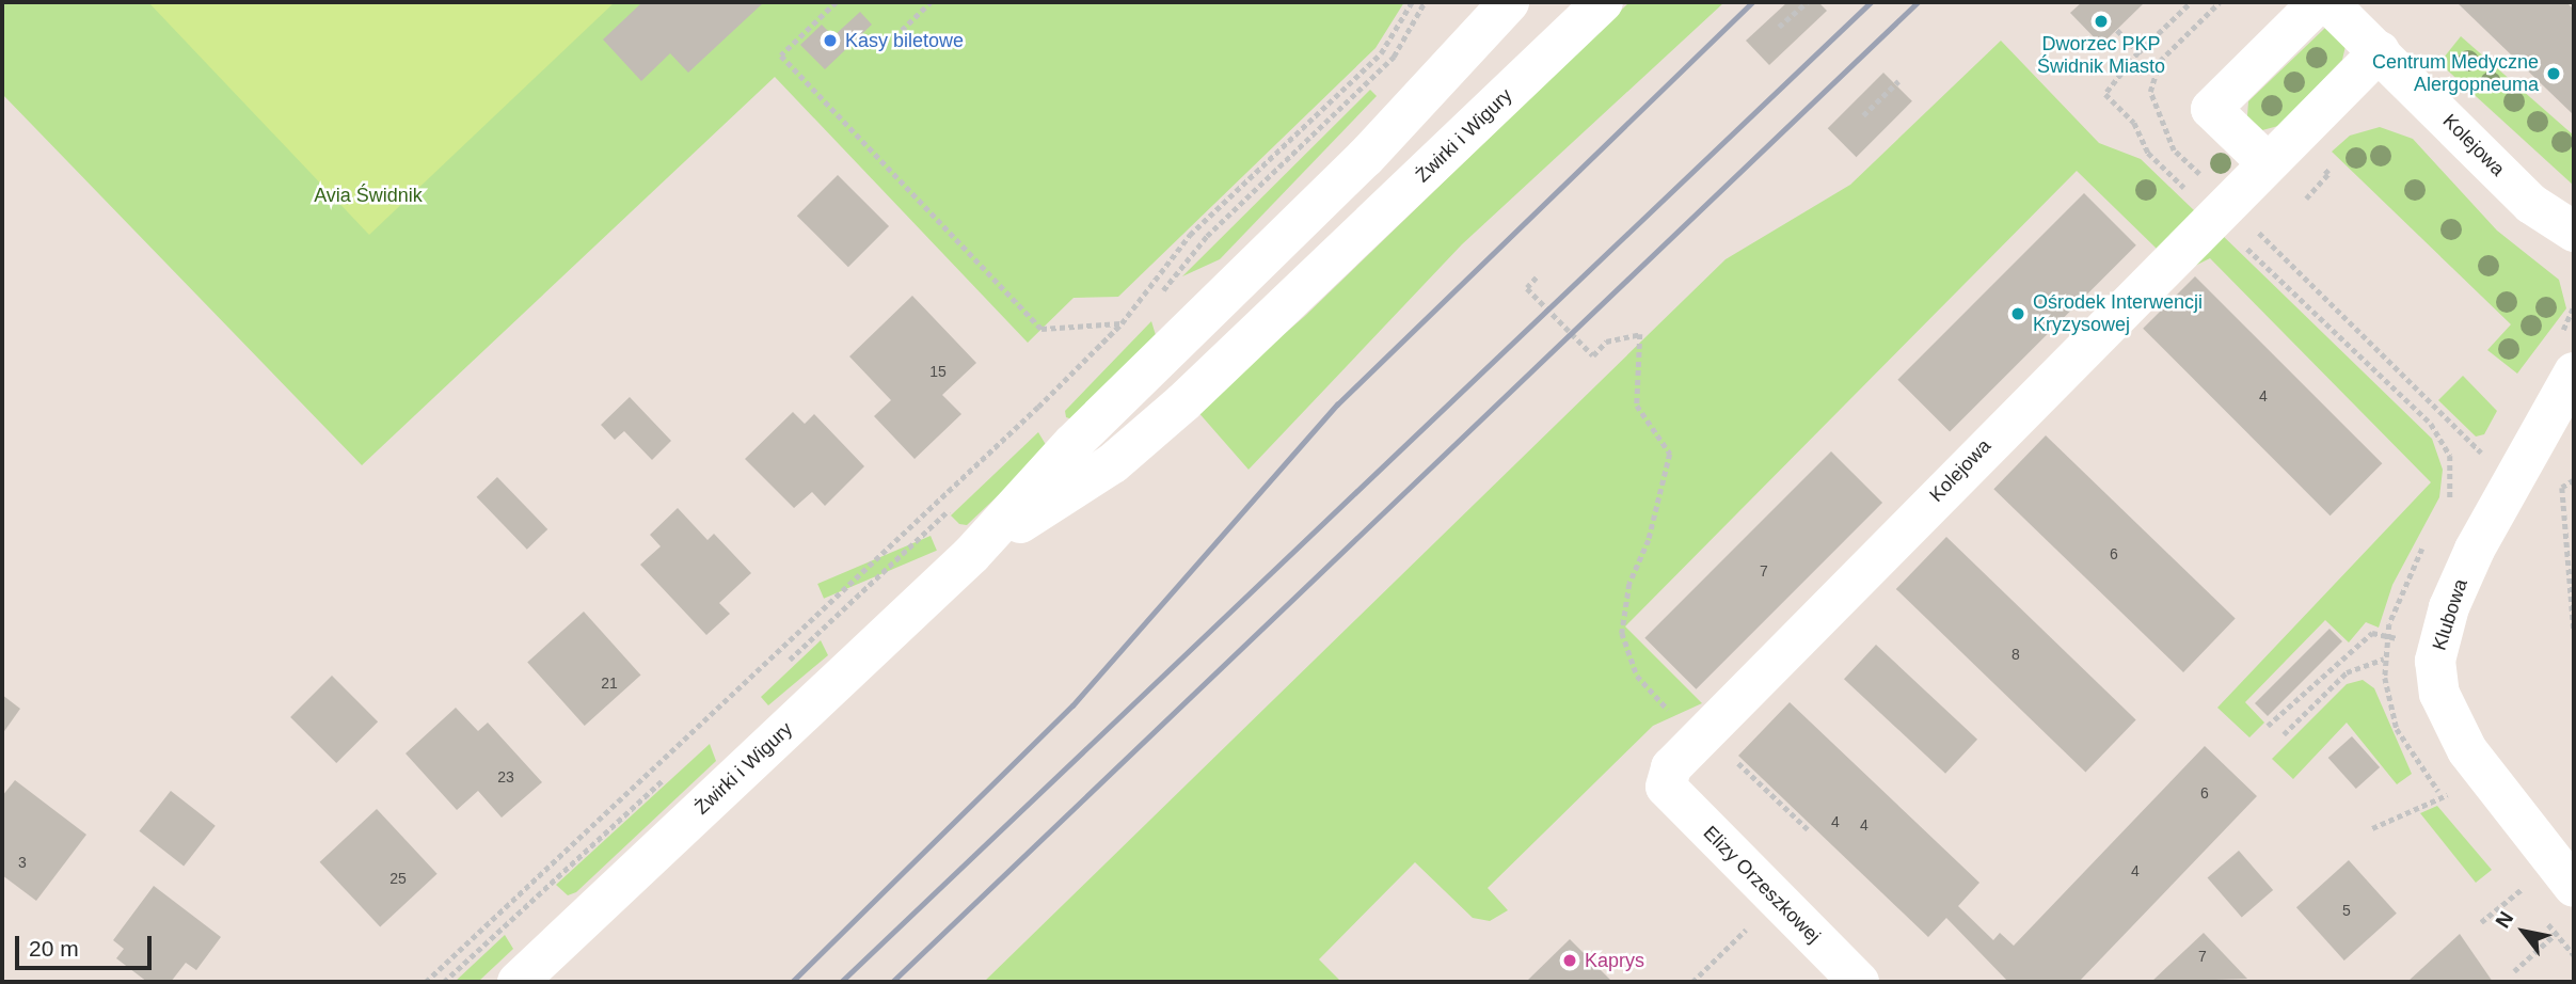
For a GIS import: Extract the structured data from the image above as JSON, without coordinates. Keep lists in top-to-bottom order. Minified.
{"streets":{"street":["Żwirki i Wigury","Kolejowa","Klubowa","Elizy Orzeszkowej"]},"crossings":[["Kolejowa","Elizy Orzeszkowej"]],"parks":["Avia Świdnik"],"places":["Dworzec PKP Świdnik Miasto","Kasy biletowe","Centrum Medyczne Alergopneuma","Ośrodek Interwencji Kryzysowej","Kaprys"],"house_numbers":["15","4","6","7","8","21","23","6","4","4","3","4","25","5","7"],"scale_bar":"20 m","north":"top left"}
